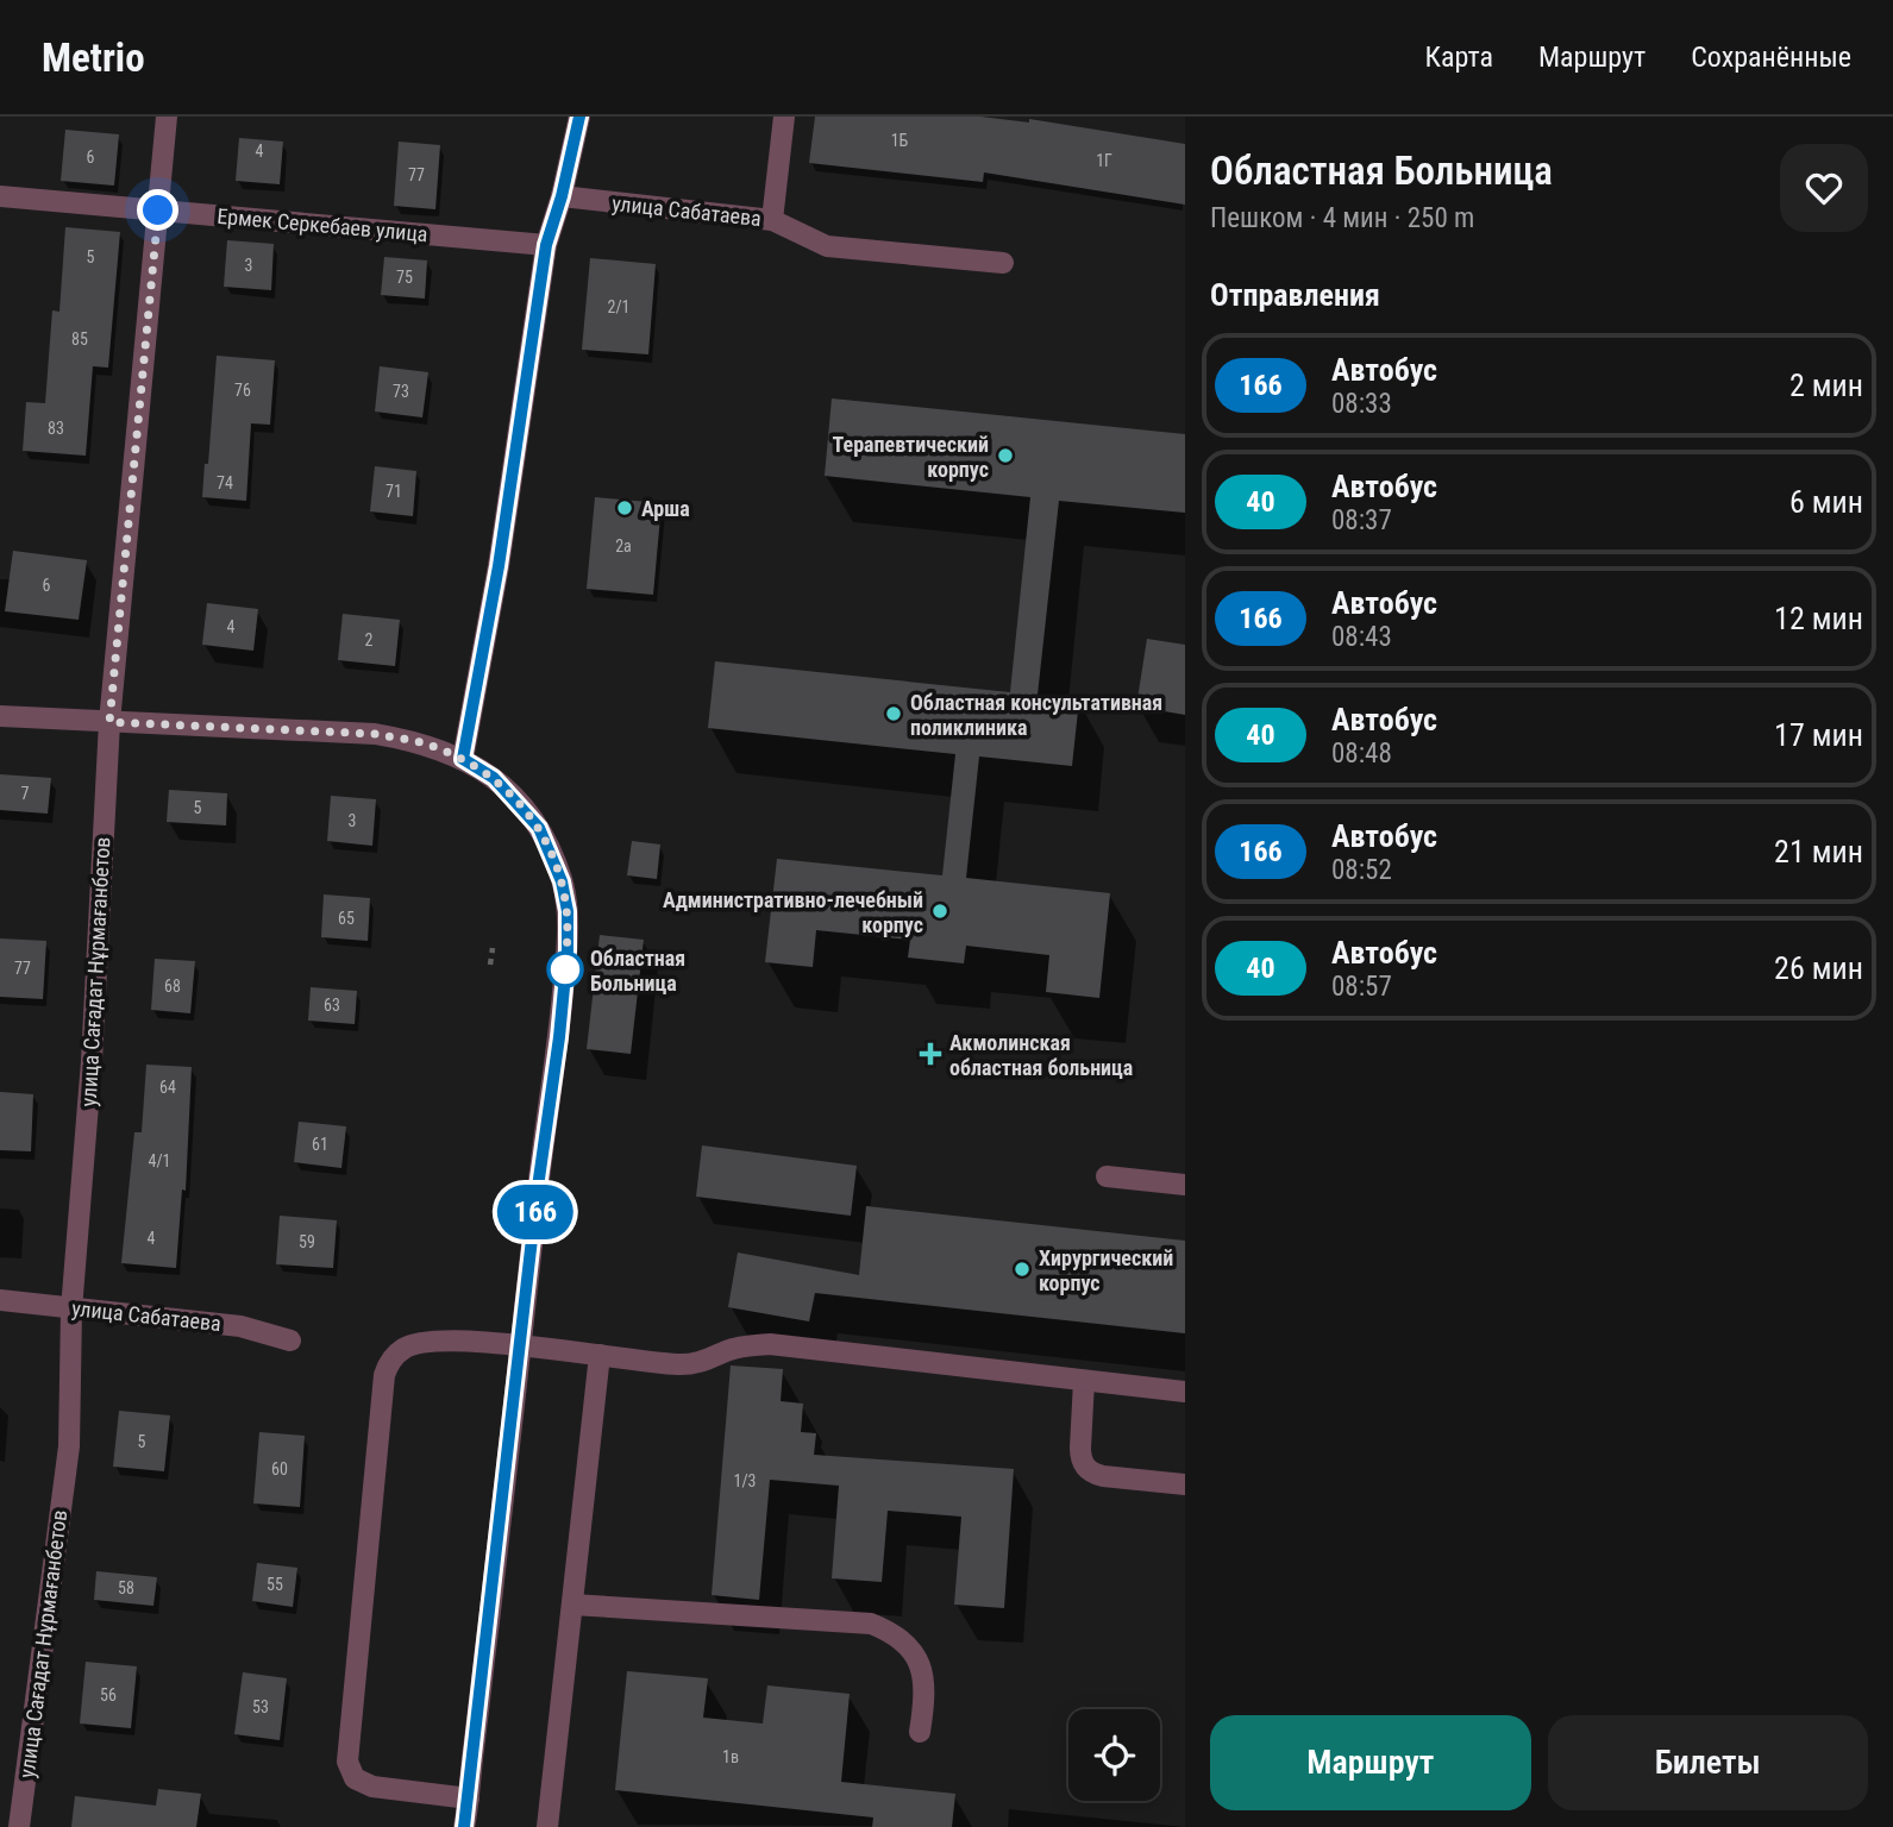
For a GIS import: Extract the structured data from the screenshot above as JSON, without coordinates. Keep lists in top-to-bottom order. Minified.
{"streets":{"street":["улица Сабатаева","Ермек Серкебаев улица","улица Сағадат Нұрмағанбетов"]},"crossings":[["улица Сабатаева","улица Сағадат Нұрмағанбетов"],["Ермек Серкебаев улица","улица Сағадат Нұрмағанбетов"]],"places":{"other":["Терапевтический корпус","Арша","Областная консультативная поликлиника","Административно-лечебный корпус","Областная Больница","Хирургический корпус"],"health":["Акмолинская областная больница"]},"lines":["bus line 166"],"house_numbers":["1Б","4","6","1Г","77","5","3","75","2/1","85","76","73","83","74","71","2а","6","4","2","7","5","3","65","77","68","63","64","61","4/1","4","59","5","60","1/3","55","58","56","53","1в"],"page":{"header":"Metrio","nav":["Карта","Маршрут","Сохранённые"],"on_map":"166","heading":[["Областная Больница","Пешком · 4 мин · 250 m"],"Отправления"],"list":[{"mark":"166","name":"Автобус","note":"08:33","value":"2 мин"},{"mark":"40","name":"Автобус","note":"08:37","value":"6 мин"},{"mark":"166","name":"Автобус","note":"08:43","value":"12 мин"},{"mark":"40","name":"Автобус","note":"08:48","value":"17 мин"},{"mark":"166","name":"Автобус","note":"08:52","value":"21 мин"},{"mark":"40","name":"Автобус","note":"08:57","value":"26 мин"}],"buttons":["Маршрут","Билеты"]}}
